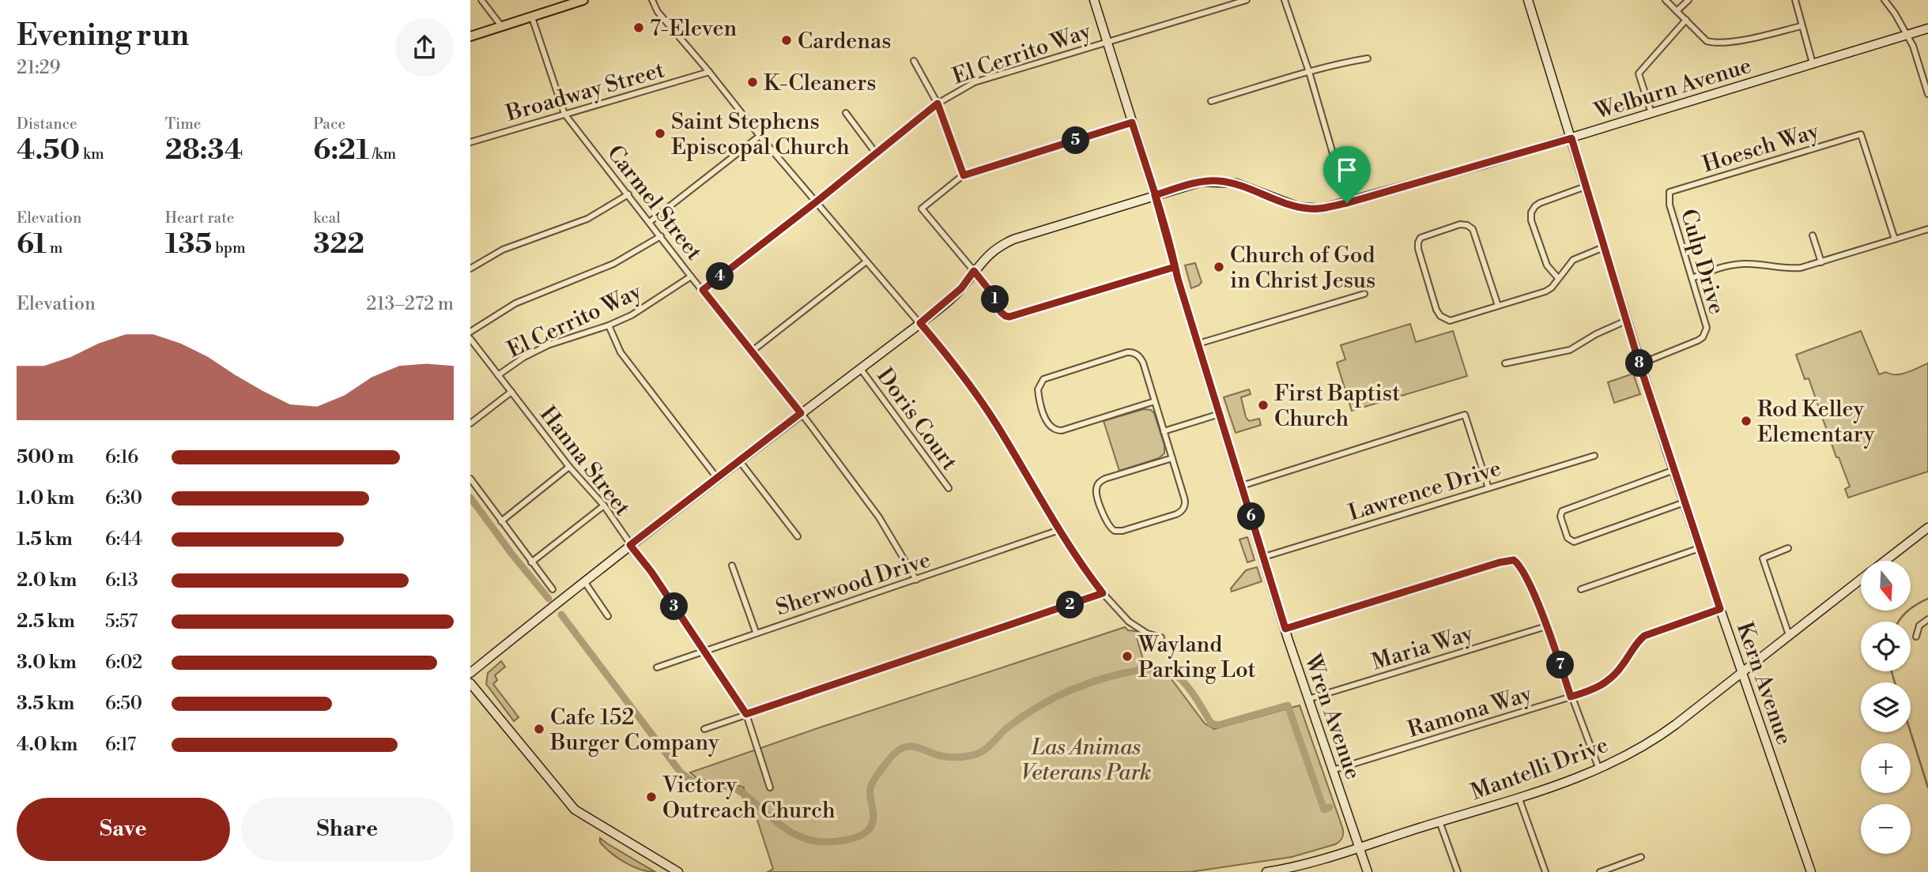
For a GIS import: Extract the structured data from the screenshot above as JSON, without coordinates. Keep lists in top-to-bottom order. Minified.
{"streets":{"street":["El Cerrito Way","Welburn Avenue","Broadway Street","Hoesch Way","Carmel Street","Culp Drive","Doris Court","Hanna Street","Lawrence Drive","Sherwood Drive","Maria Way","Kern Avenue","Ramona Way","Wren Avenue","Mantelli Drive"]},"crossings":[["El Cerrito Way","Carmel Street"],["El Cerrito Way","Hanna Street"],["El Cerrito Way","Wren Avenue"],["Welburn Avenue","Carmel Street"],["Welburn Avenue","Doris Court"],["Welburn Avenue","Hanna Street"],["Welburn Avenue","Kern Avenue"],["Welburn Avenue","Wren Avenue"],["Broadway Street","Carmel Street"],["Hoesch Way","Culp Drive"],["Carmel Street","Sherwood Drive"],["Culp Drive","Kern Avenue"],["Hanna Street","Sherwood Drive"],["Lawrence Drive","Wren Avenue"],["Maria Way","Wren Avenue"],["Kern Avenue","Ramona Way"],["Kern Avenue","Mantelli Drive"],["Ramona Way","Wren Avenue"],["Wren Avenue","Mantelli Drive"]],"parks":["Las Animas Veterans Park"],"places":["7-Eleven","Cardenas","K-Cleaners","Saint Stephens Episcopal Church","Church of God in Christ Jesus","First Baptist Church","Rod Kelley Elementary","Wayland Parking Lot","Cafe 152 Burger Company","Victory Outreach Church"],"north":"bottom","page":{"heading":["Evening run","21:29"],"stats":[["Distance","4.50 km"],["Time","28:34"],["Pace","6:21 /km"],["Elevation","61 m"],["Heart rate","135 bpm"],["kcal","322"]],"pins":["5","4","1","8","6","2","3","7"],"chart":["Elevation","213–272 m"],"list":[{"name":"500 m","note":"6:16"},{"name":"1.0 km","note":"6:30"},{"name":"1.5 km","note":"6:44"},{"name":"2.0 km","note":"6:13"},{"name":"2.5 km","note":"5:57"},{"name":"3.0 km","note":"6:02"},{"name":"3.5 km","note":"6:50"},{"name":"4.0 km","note":"6:17"}],"map_buttons":["+","−"],"buttons":["Save","Share"]}}
